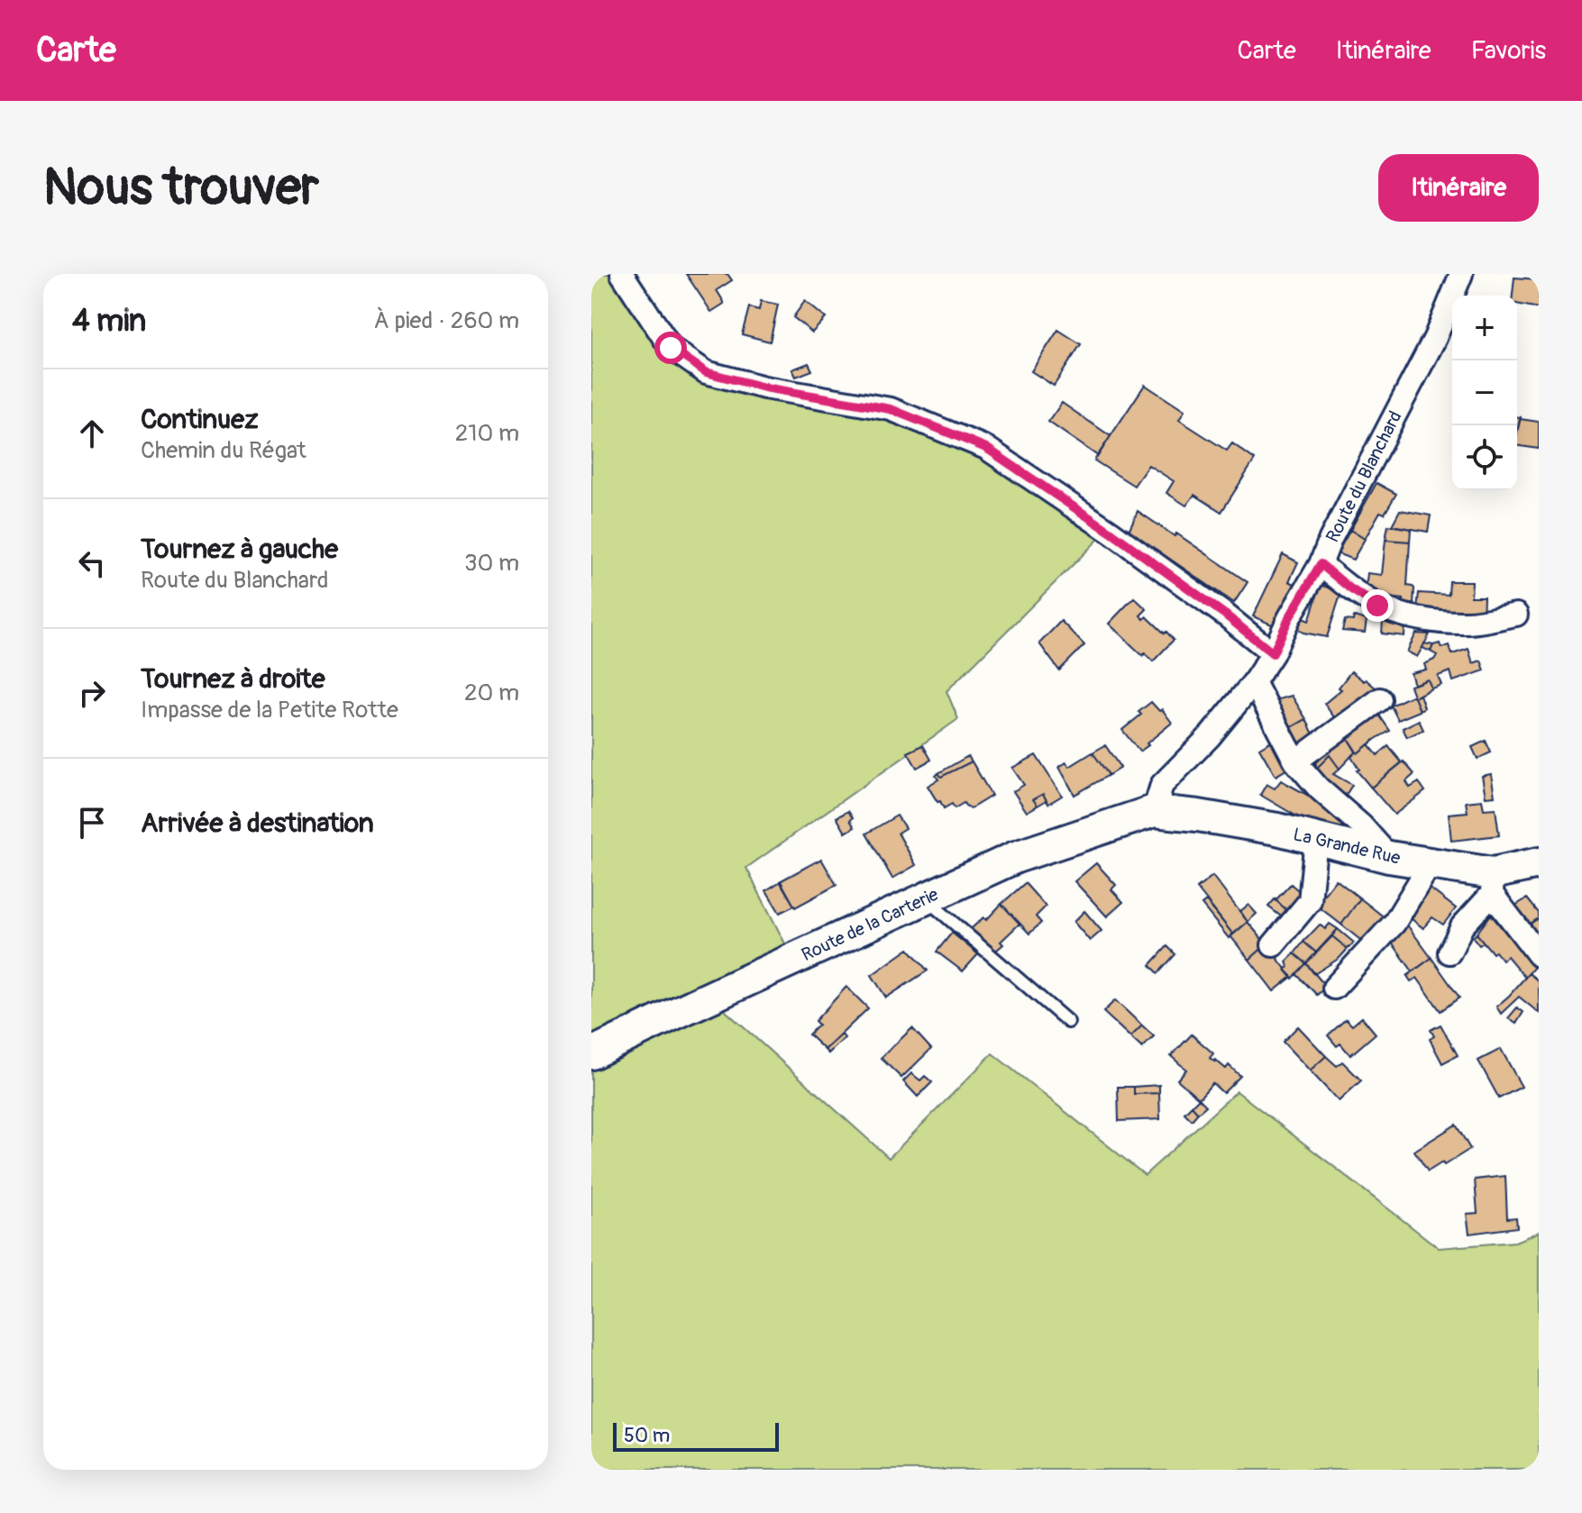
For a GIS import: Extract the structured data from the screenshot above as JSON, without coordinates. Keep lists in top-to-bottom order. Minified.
{"streets":{"street":["Route du Blanchard","La Grande Rue","Route de la Carterie"]},"crossings":[["Route du Blanchard","La Grande Rue"],["Route du Blanchard","Route de la Carterie"],["La Grande Rue","Route de la Carterie"]],"scale_bar":"50 m","page":{"header":"Carte","nav":["Carte","Itinéraire","Favoris"],"buttons":"Itinéraire","title":"Nous trouver","heading":["4 min","À pied · 260 m"],"map_buttons":["+","−"],"list":[["Continuez","Chemin du Régat","210 m"],["Tournez à gauche","Route du Blanchard","30 m"],["Tournez à droite","Impasse de la Petite Rotte","20 m"],"Arrivée à destination"],"scale":"50 m"}}
